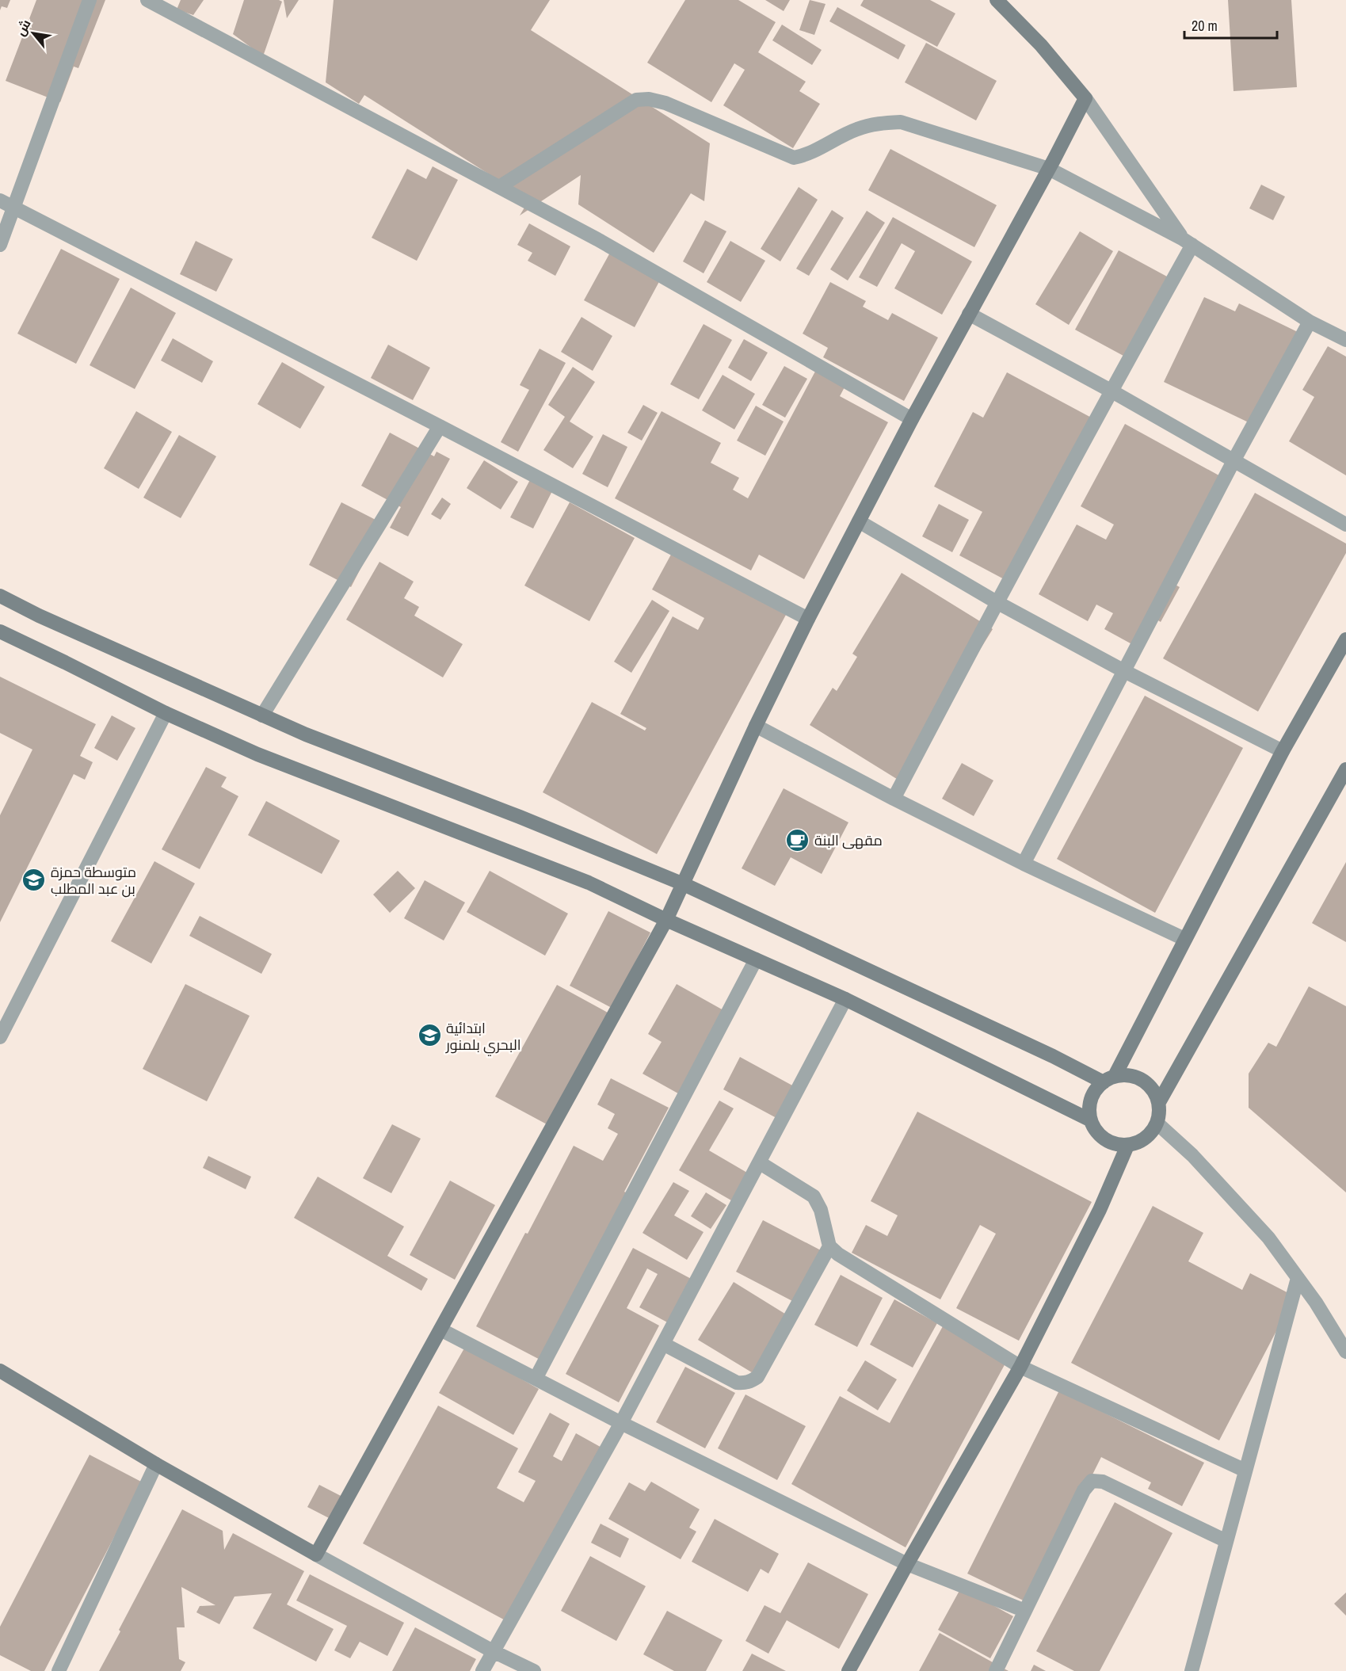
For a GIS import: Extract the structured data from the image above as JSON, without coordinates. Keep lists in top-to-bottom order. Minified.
{"places":{"cafe":["مقهى البنة"],"school or university":["متوسطة حمزة بن عبد المطلب","ابتدائية البحري بلمنور"]},"scale_bar":"20 m","north":"top left"}
